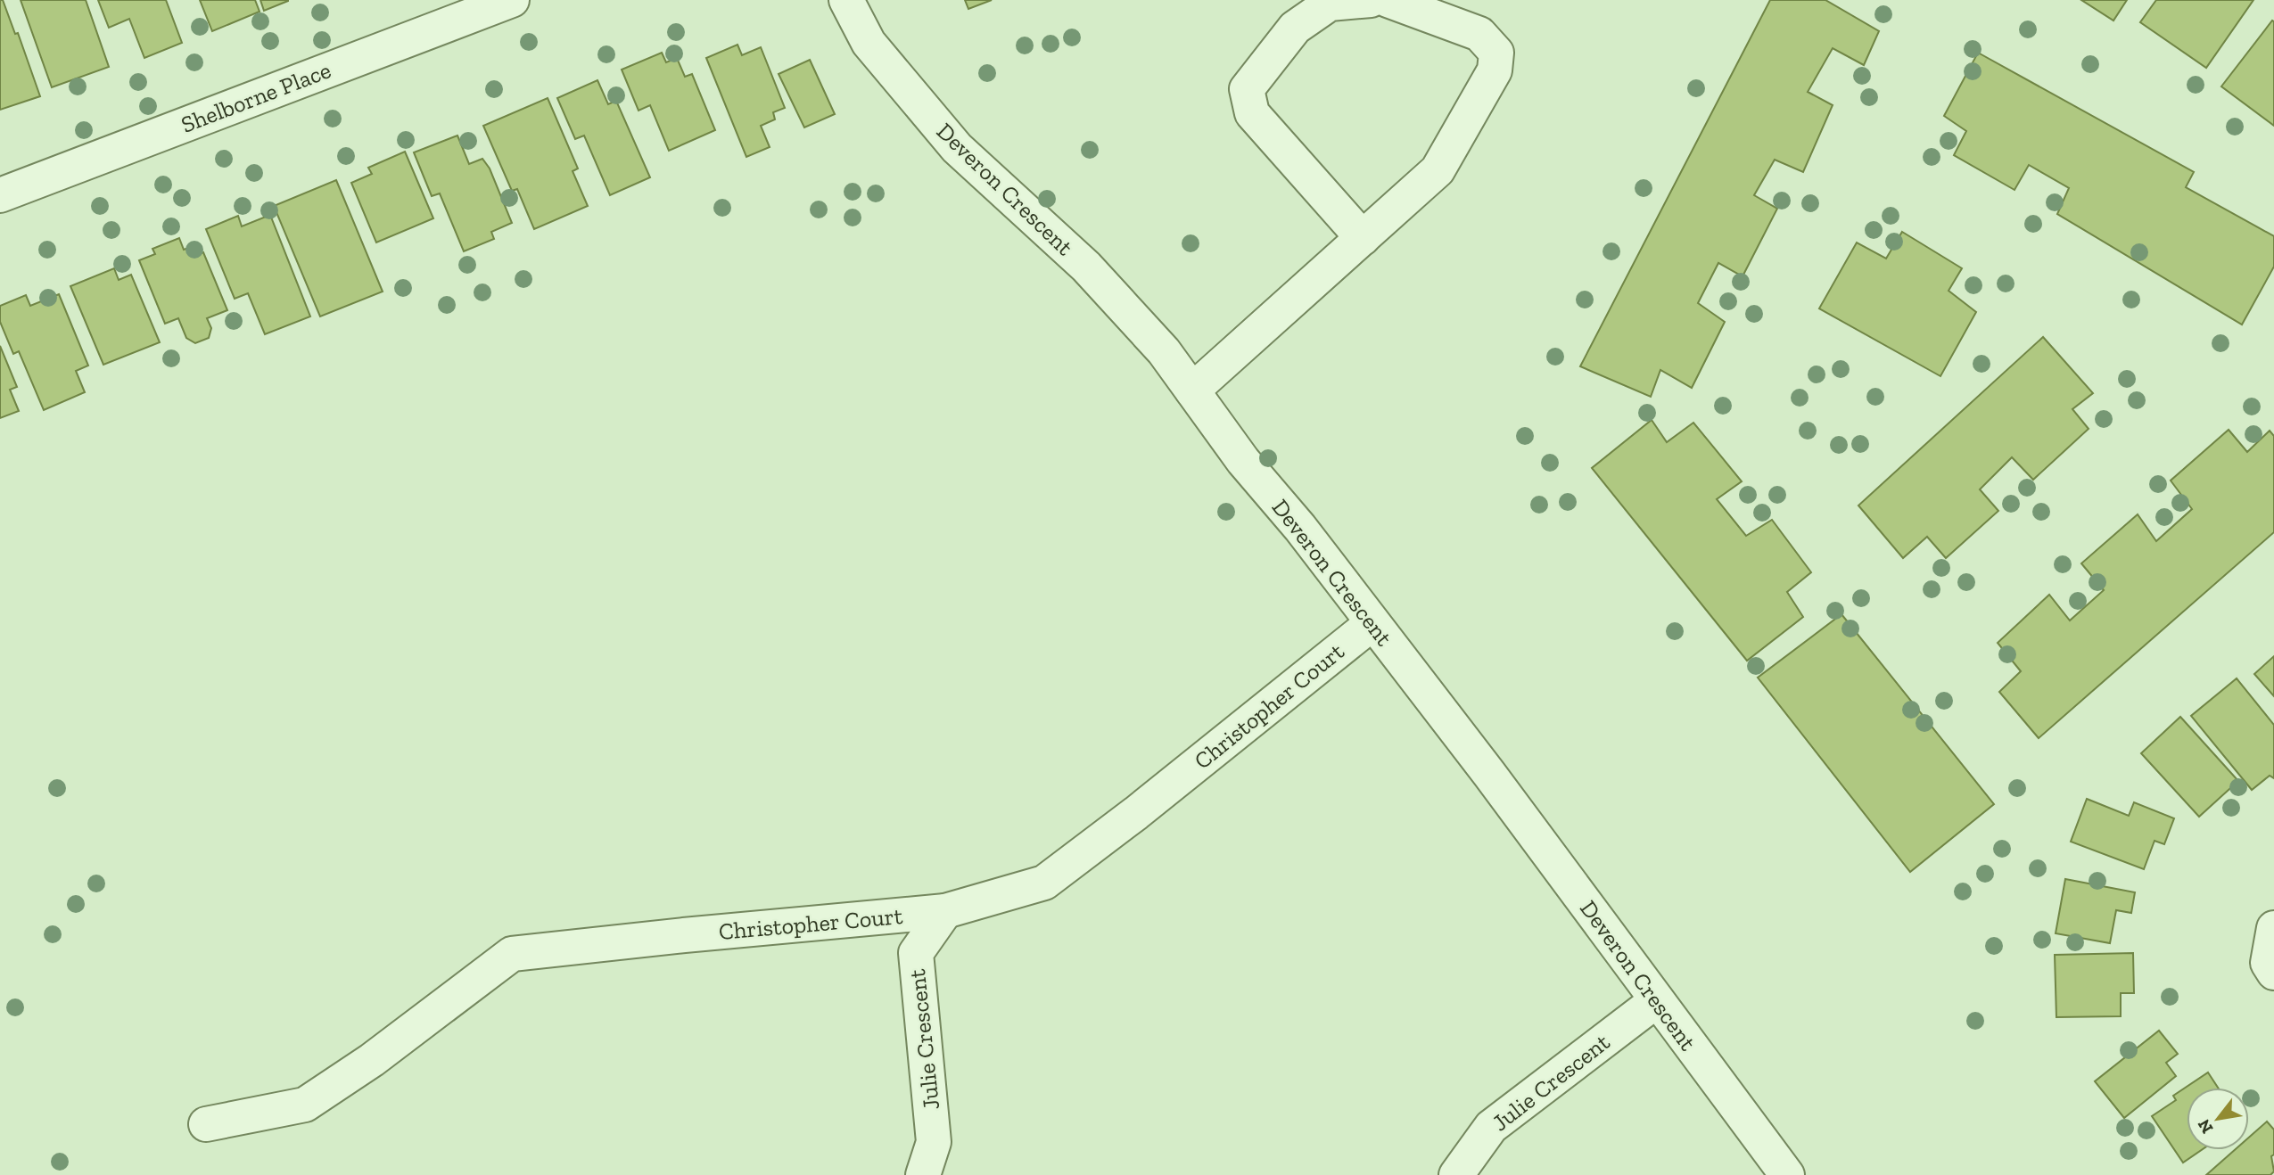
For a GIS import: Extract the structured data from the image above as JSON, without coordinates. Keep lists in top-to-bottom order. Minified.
{"streets":{"street":["Shelborne Place","Deveron Crescent","Christopher Court","Julie Crescent"]},"crossings":[["Deveron Crescent","Christopher Court"],["Deveron Crescent","Julie Crescent"],["Christopher Court","Julie Crescent"]],"north":"bottom left"}
